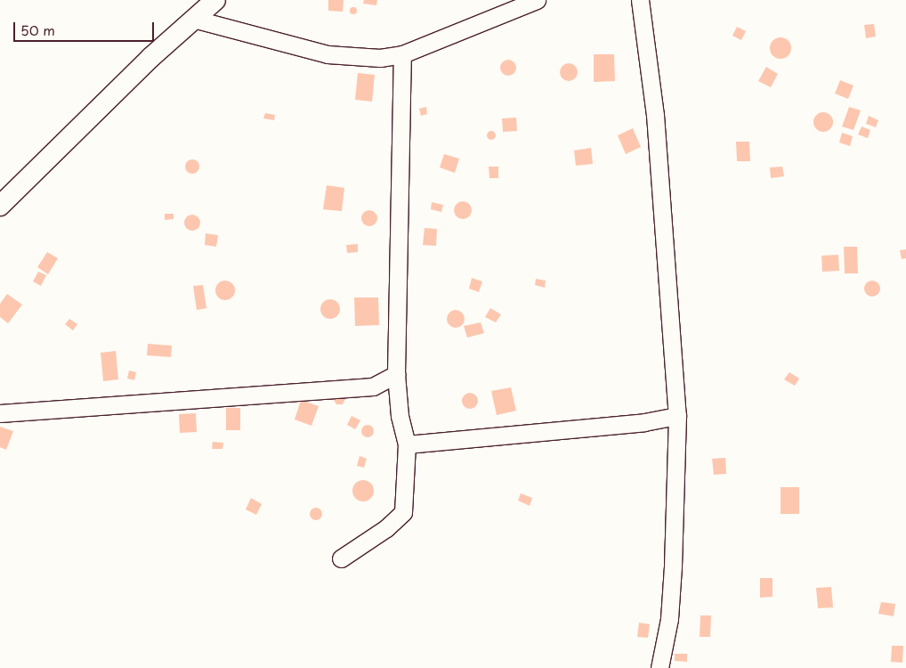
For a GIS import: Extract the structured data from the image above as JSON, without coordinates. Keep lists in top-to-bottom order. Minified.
{"scale_bar":"50 m"}
